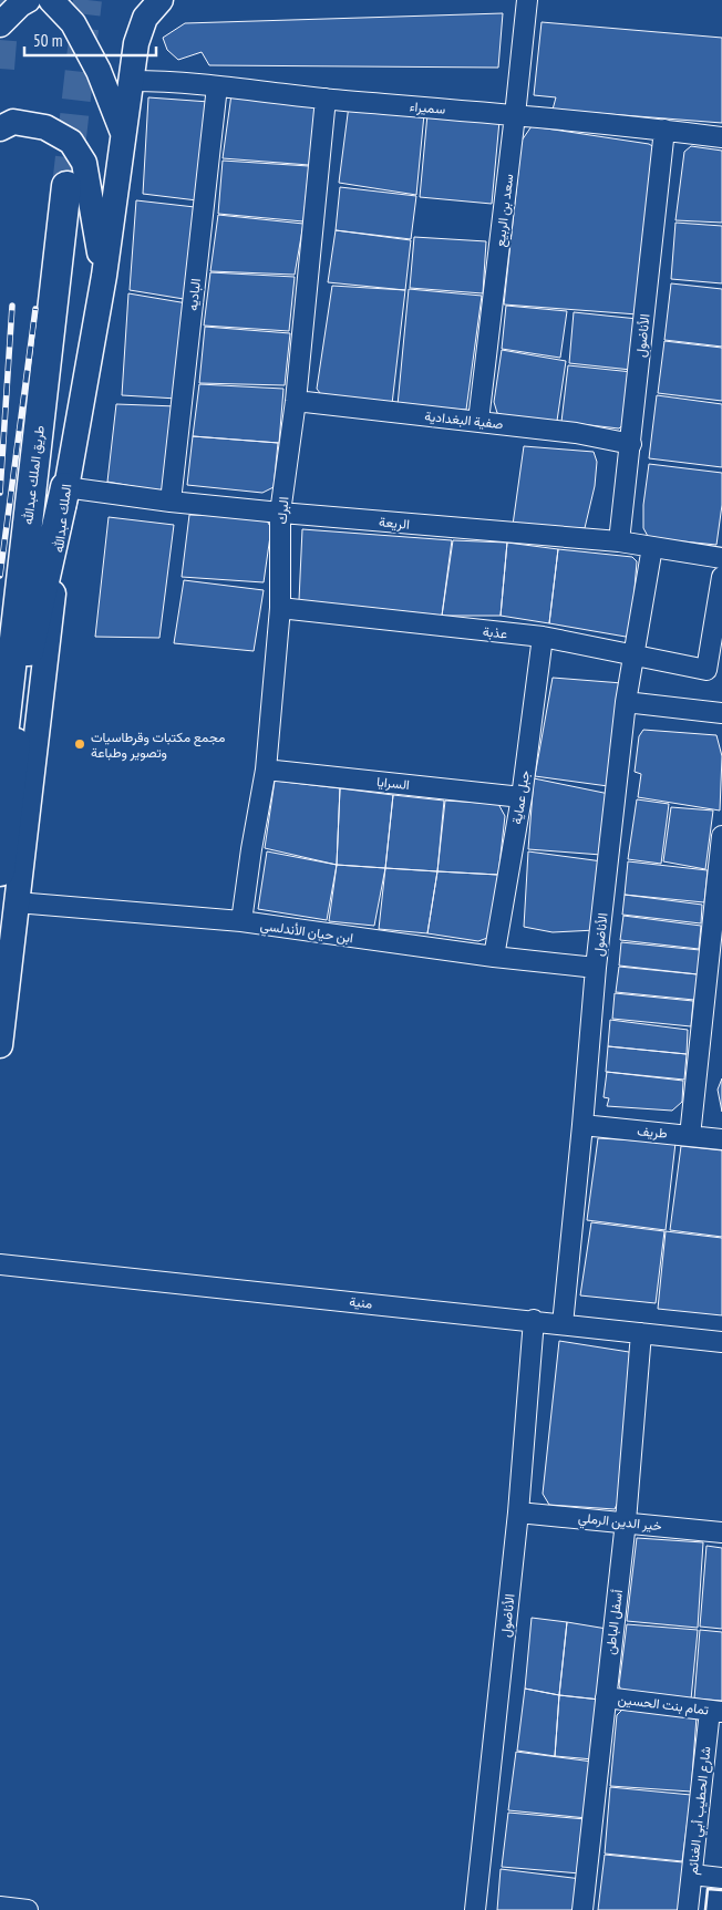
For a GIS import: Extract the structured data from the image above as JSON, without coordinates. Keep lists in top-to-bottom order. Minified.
{"streets":{"highway":["طريق الملك عبدالله"],"main road":["الملك عبدالله"],"street":["سميراء","سعد بن الربيع","الباديه","الأناضول","صفية البغدادية","البرك","الريعة","عذبة","السرايا","جبل عماية","ابن حيان الأندلسي","طريف","منية","خير الدين الرملي","أسفل الباطن","تمام بنت الحسين","شارع الحطيب أبي الغنائم"]},"crossings":[["سميراء","سعد بن الربيع"],["سميراء","الباديه"],["سميراء","الأناضول"],["سميراء","البرك"],["سميراء","الملك عبدالله"],["سعد بن الربيع","صفية البغدادية"],["الباديه","الريعة"],["الأناضول","صفية البغدادية"],["الأناضول","الريعة"],["الأناضول","عذبة"],["الأناضول","ابن حيان الأندلسي"],["الأناضول","طريف"],["الأناضول","منية"],["الأناضول","خير الدين الرملي"],["صفية البغدادية","البرك"],["البرك","الريعة"],["البرك","عذبة"],["البرك","السرايا"],["البرك","ابن حيان الأندلسي"],["الملك عبدالله","الريعة"],["الملك عبدالله","ابن حيان الأندلسي"],["عذبة","جبل عماية"],["السرايا","جبل عماية"],["جبل عماية","ابن حيان الأندلسي"],["منية","أسفل الباطن"],["خير الدين الرملي","أسفل الباطن"],["أسفل الباطن","تمام بنت الحسين"],["تمام بنت الحسين","شارع الحطيب أبي الغنائم"]],"places":["مجمع مكتبات وقرطاسيات وتصوير وطباعة"],"scale_bar":"50 m"}
